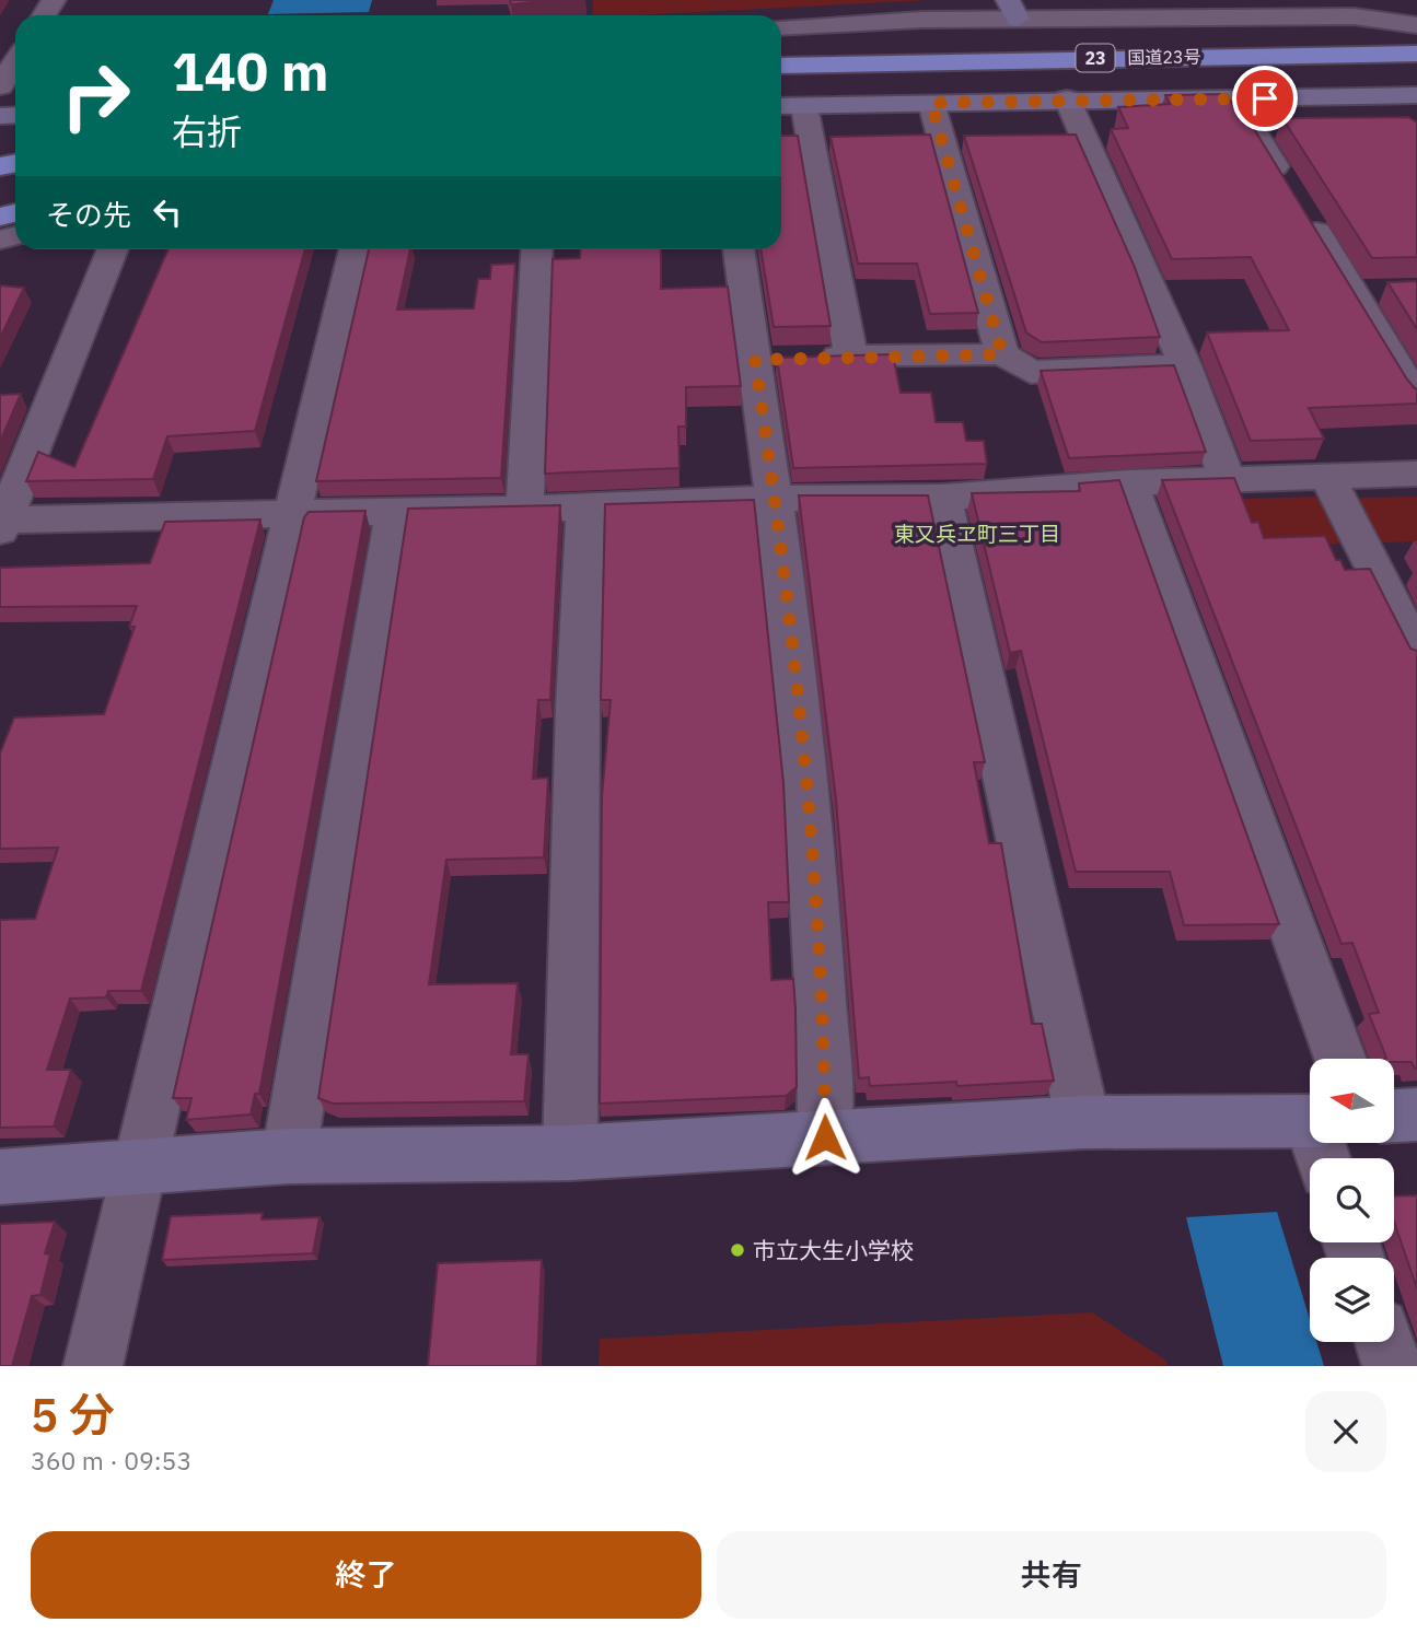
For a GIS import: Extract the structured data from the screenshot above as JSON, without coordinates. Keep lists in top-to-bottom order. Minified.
{"streets":{"highway":["国道23号","23"]},"districts":["東又兵ヱ町三丁目"],"places":["市立大生小学校"],"north":"left","page":{"turn":["140 m","右折"],"then":"その先","heading":["5 分","360 m · 09:53"],"buttons":["終了","共有"]}}
